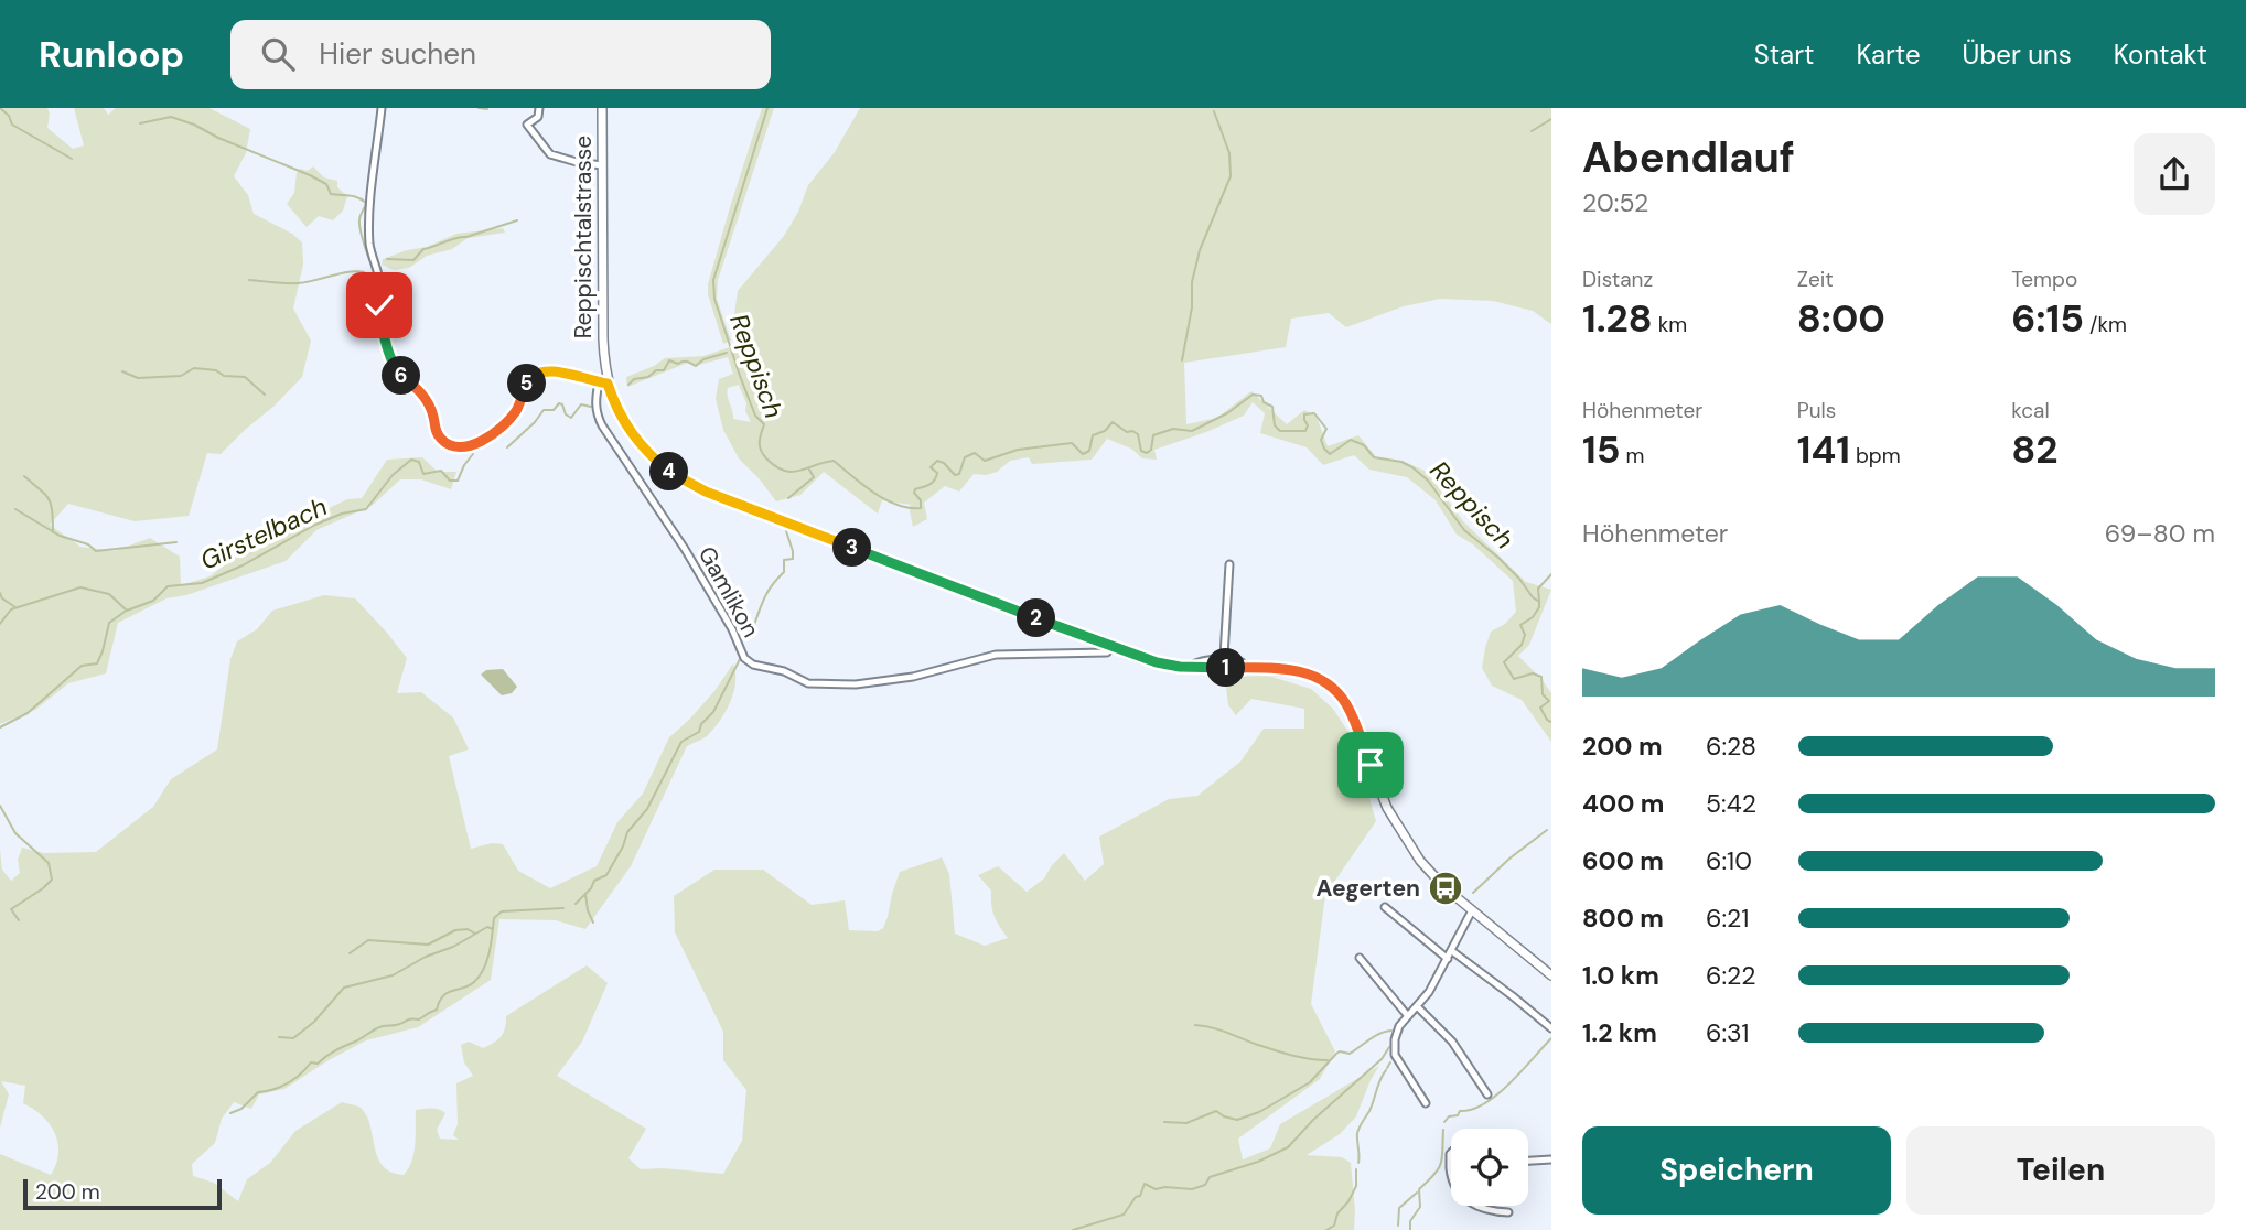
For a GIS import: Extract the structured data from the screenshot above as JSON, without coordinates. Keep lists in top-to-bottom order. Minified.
{"streets":{"main road":["Reppischtalstrasse"],"street":["Gamlikon"]},"crossings":[["Reppischtalstrasse","Gamlikon"]],"water":["Reppisch","Girstelbach"],"places":{"bus stop":["Aegerten"]},"scale_bar":"200 m","page":{"header":"Runloop","search":"Hier suchen","nav":["Start","Karte","Über uns","Kontakt"],"heading":["Abendlauf","20:52"],"stats":[["Distanz","1.28 km"],["Zeit","8:00"],["Tempo","6:15 /km"],["Höhenmeter","15 m"],["Puls","141 bpm"],["kcal","82"]],"pins":["6","5","4","3","2","1"],"chart":["Höhenmeter","69–80 m"],"list":[{"name":"200 m","note":"6:28"},{"name":"400 m","note":"5:42"},{"name":"600 m","note":"6:10"},{"name":"800 m","note":"6:21"},{"name":"1.0 km","note":"6:22"},{"name":"1.2 km","note":"6:31"}],"buttons":["Speichern","Teilen"],"scale":"200 m"}}
